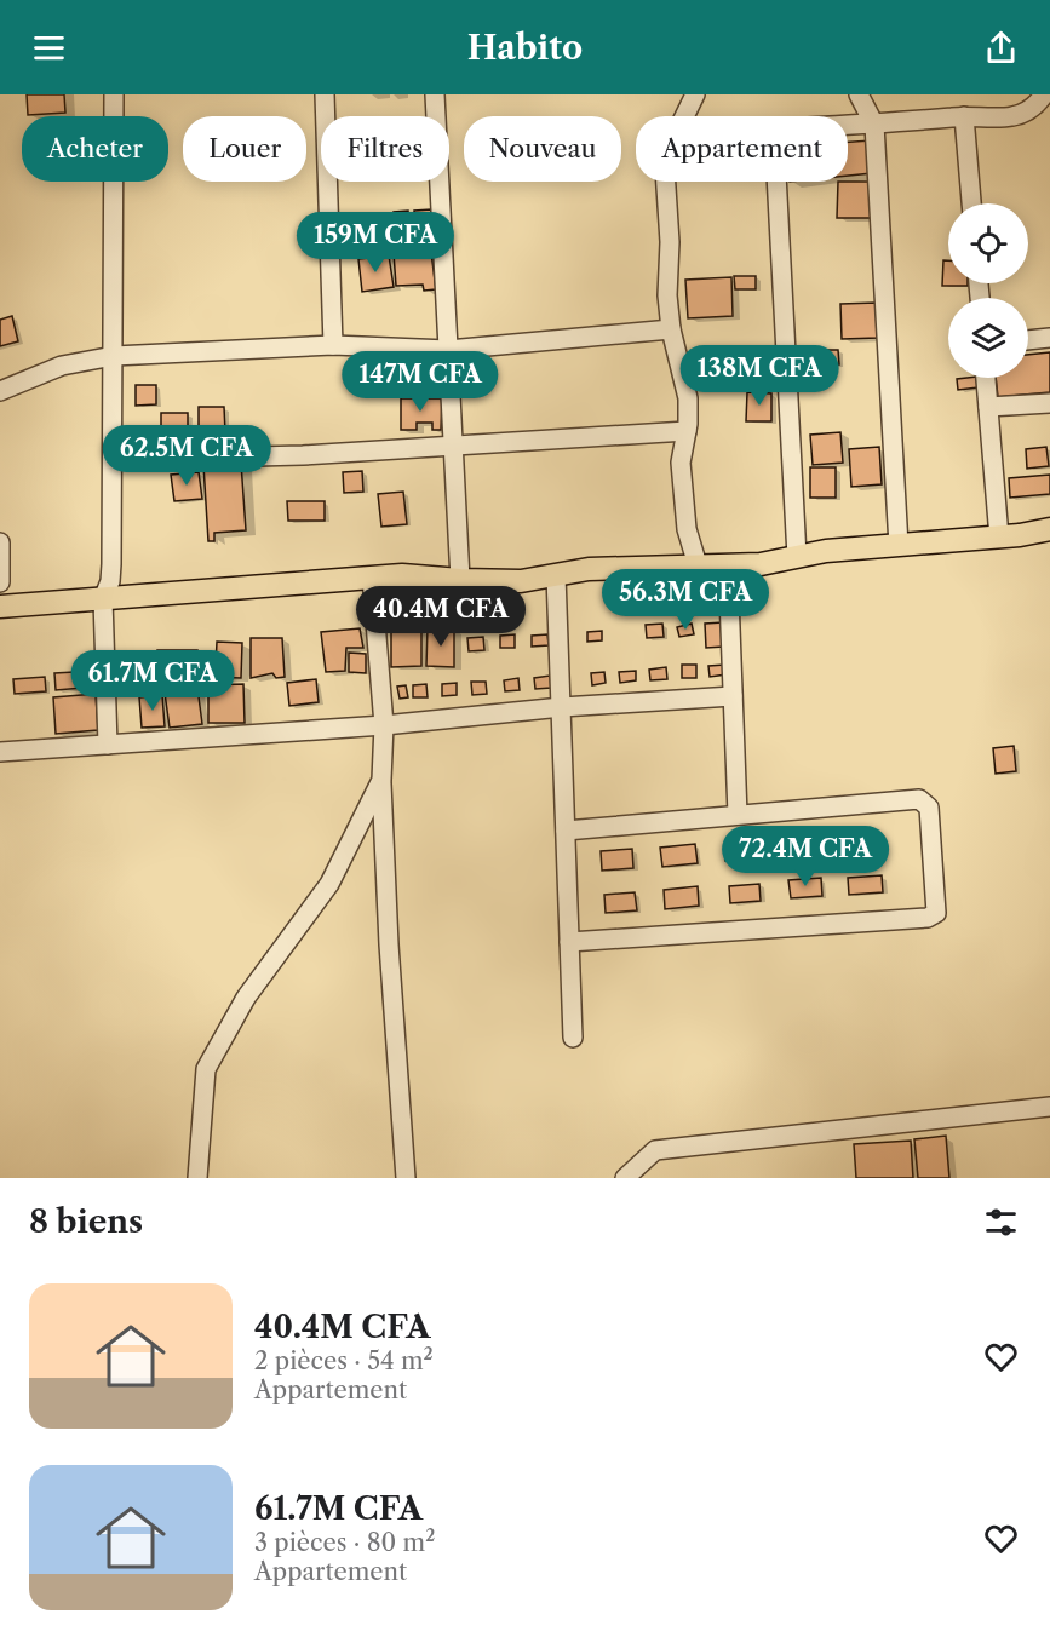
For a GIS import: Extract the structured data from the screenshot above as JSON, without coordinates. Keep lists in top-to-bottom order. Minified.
{"page":{"header":"Habito","chip":["Acheter","Louer","Filtres","Nouveau","Appartement"],"price":["159M CFA","138M CFA","147M CFA","62.5M CFA","56.3M CFA","40.4M CFA","61.7M CFA","72.4M CFA"],"heading":"8 biens","list":[{"name":"40.4M CFA","note":"2 pièces · 54 m² · Appartement"},{"name":"61.7M CFA","note":"3 pièces · 80 m² · Appartement"}]}}
